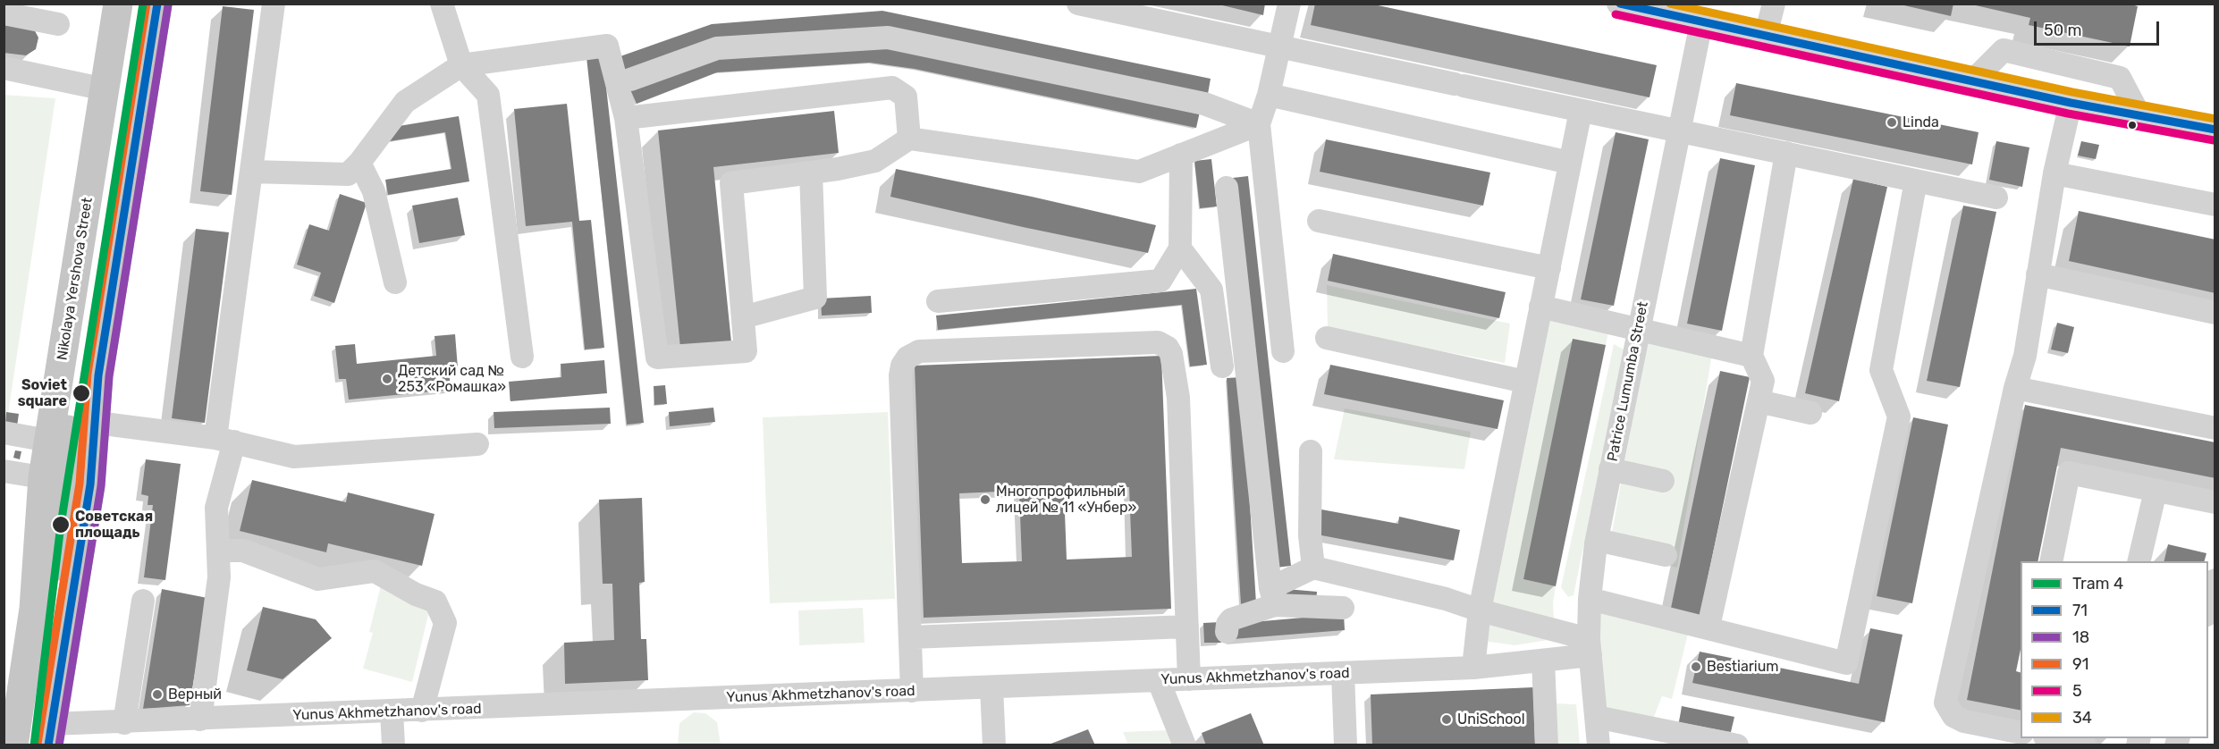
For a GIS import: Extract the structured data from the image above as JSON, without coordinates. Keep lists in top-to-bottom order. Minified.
{"streets":{"main road":["Nikolaya Yershova Street"],"street":["Patrice Lumumba Street","Yunus Akhmetzhanov's road"]},"crossings":[["Nikolaya Yershova Street","Yunus Akhmetzhanov's road"],["Patrice Lumumba Street","Yunus Akhmetzhanov's road"]],"places":["Linda","Детский сад № 253 «Ромашка»","Soviet square","Многопрофильный лицей № 11 «Унбер»","Советская площадь","Bestiarium","Верный","UniSchool"],"lines":["tram line 4","transit line 71","transit line 91","transit line 34","transit line 18","transit line 5"],"legend":["Tram 4","71","18","91","5","34"],"scale_bar":"50 m"}
